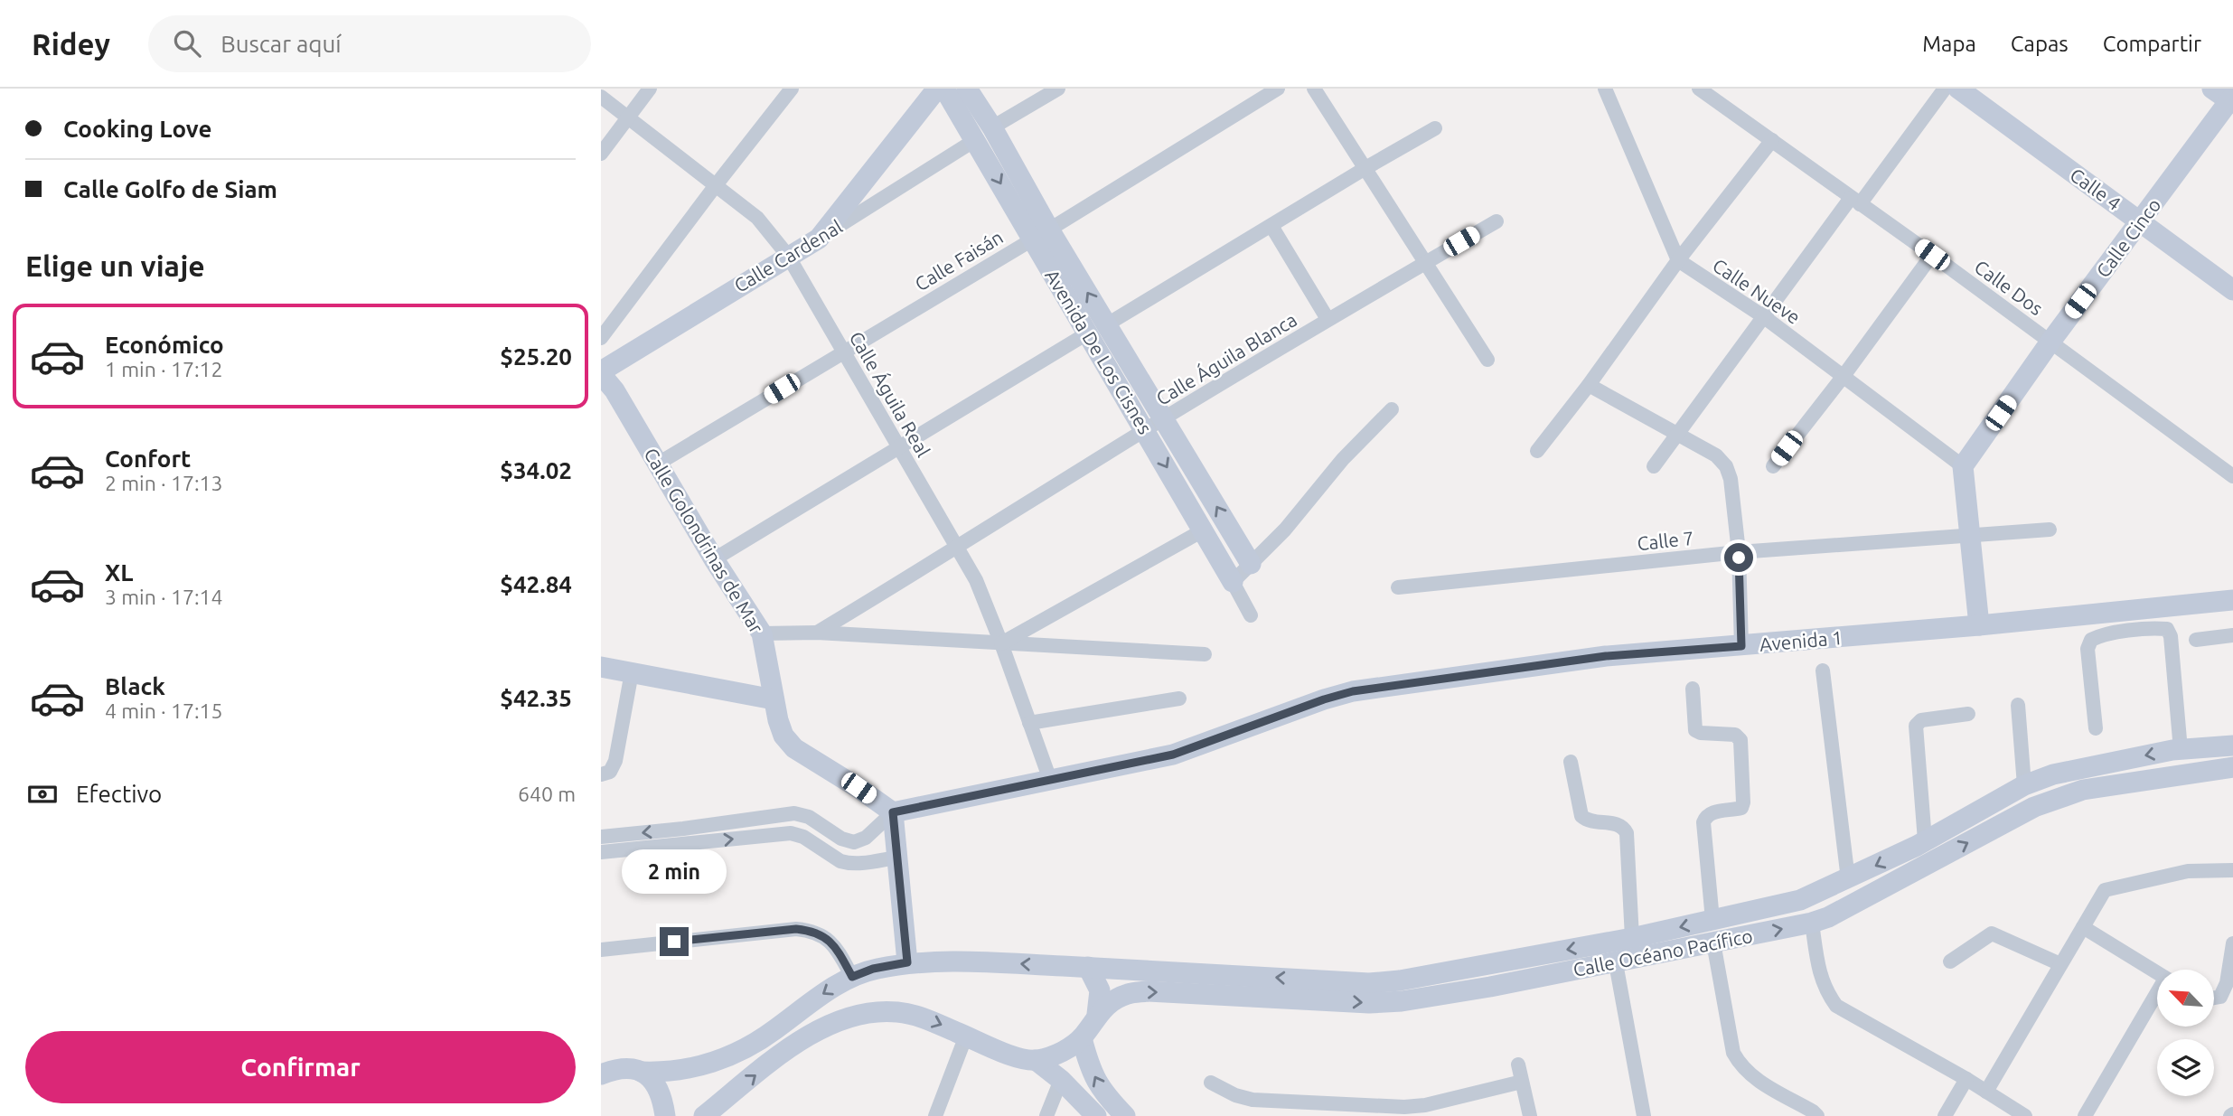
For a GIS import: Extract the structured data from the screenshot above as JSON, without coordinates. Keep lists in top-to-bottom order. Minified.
{"streets":{"street":["Calle 4","Calle Cinco","Calle Cardenal","Calle Faisán","Calle Dos","Calle Nueve","Avenida De Los Cisnes","Calle Águila Blanca","Calle Águila Real","Calle Golondrinas de Mar","Calle 7","Avenida 1","Calle Océano Pacífico"]},"crossings":[["Calle 4","Calle Cinco"],["Calle Cinco","Calle Dos"],["Calle Cinco","Calle Nueve"],["Calle Cardenal","Avenida De Los Cisnes"],["Calle Cardenal","Calle Águila Real"],["Calle Cardenal","Calle Golondrinas de Mar"],["Calle Faisán","Avenida De Los Cisnes"],["Calle Faisán","Calle Águila Real"],["Calle Faisán","Calle Golondrinas de Mar"],["Avenida De Los Cisnes","Calle Águila Blanca"],["Calle Águila Blanca","Calle Águila Real"],["Calle Águila Real","Avenida 1"],["Calle Golondrinas de Mar","Avenida 1"]],"north":"top left","page":{"header":"Ridey","search":"Buscar aquí","nav":["Mapa","Capas","Compartir"],"banner":["Cooking Love","Calle Golfo de Siam"],"heading":"Elige un viaje","list":[{"name":"Económico","note":"1 min · 17:12","value":"$25.20"},{"name":"Confort","note":"2 min · 17:13","value":"$34.02"},{"name":"XL","note":"3 min · 17:14","value":"$42.84"},{"name":"Black","note":"4 min · 17:15","value":"$42.35"}],"pay":["Efectivo","640 m"],"bubble":"2 min","buttons":"Confirmar"}}
